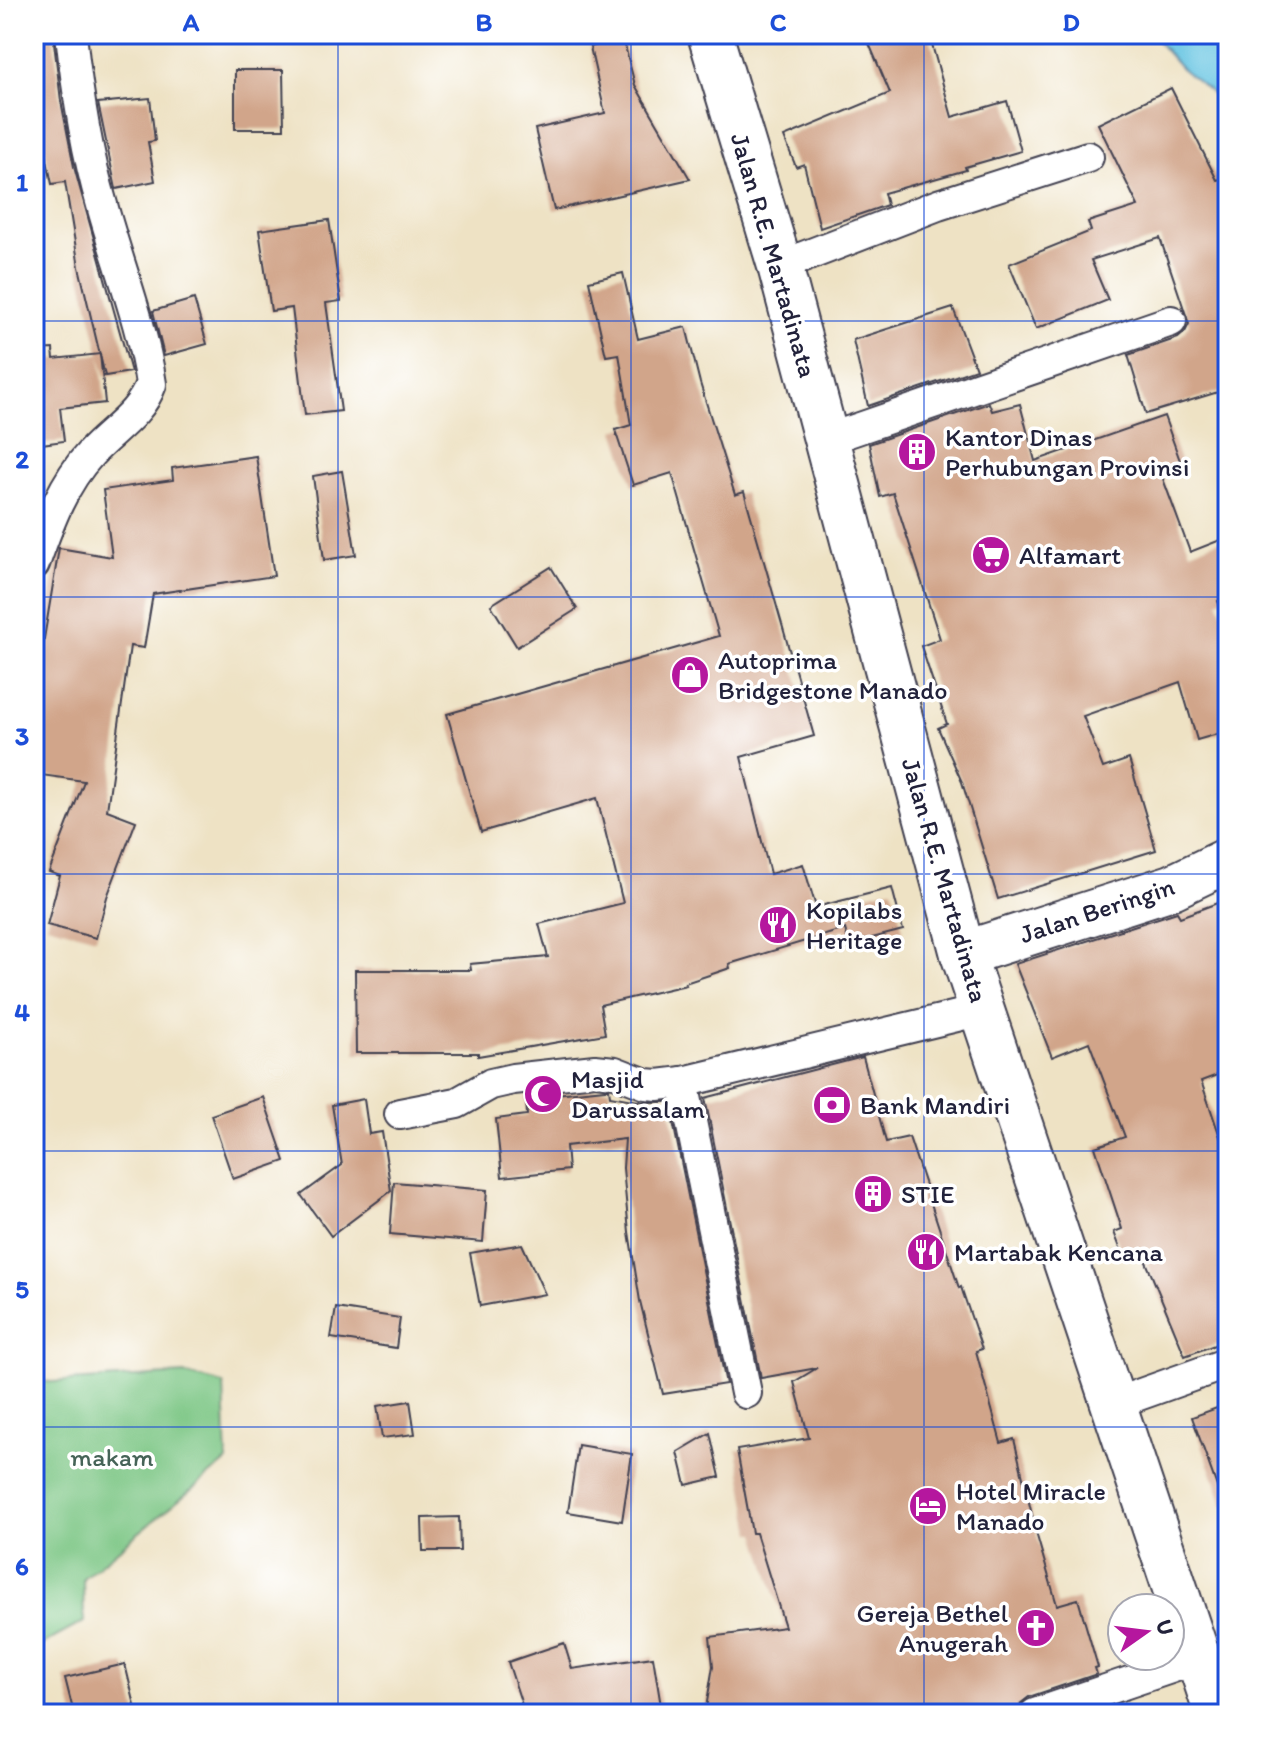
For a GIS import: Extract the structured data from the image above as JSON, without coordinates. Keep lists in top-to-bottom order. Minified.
{"streets":{"main road":["Jalan R.E. Martadinata","Jalan Beringin"]},"crossings":[["Jalan R.E. Martadinata","Jalan Beringin"]],"parks":["makam"],"places":{"building":["Kantor Dinas Perhubungan Provinsi","STIE"],"supermarket":["Alfamart"],"shop":["Autoprima Bridgestone Manado"],"restaurant":["Kopilabs Heritage","Martabak Kencana"],"mosque":["Masjid Darussalam"],"bank":["Bank Mandiri"],"hotel":["Hotel Miracle Manado"],"church":["Gereja Bethel Anugerah"]},"north":"right","grid":{"columns":["A","B","C","D"],"rows":["1","2","3","4","5","6"]}}
